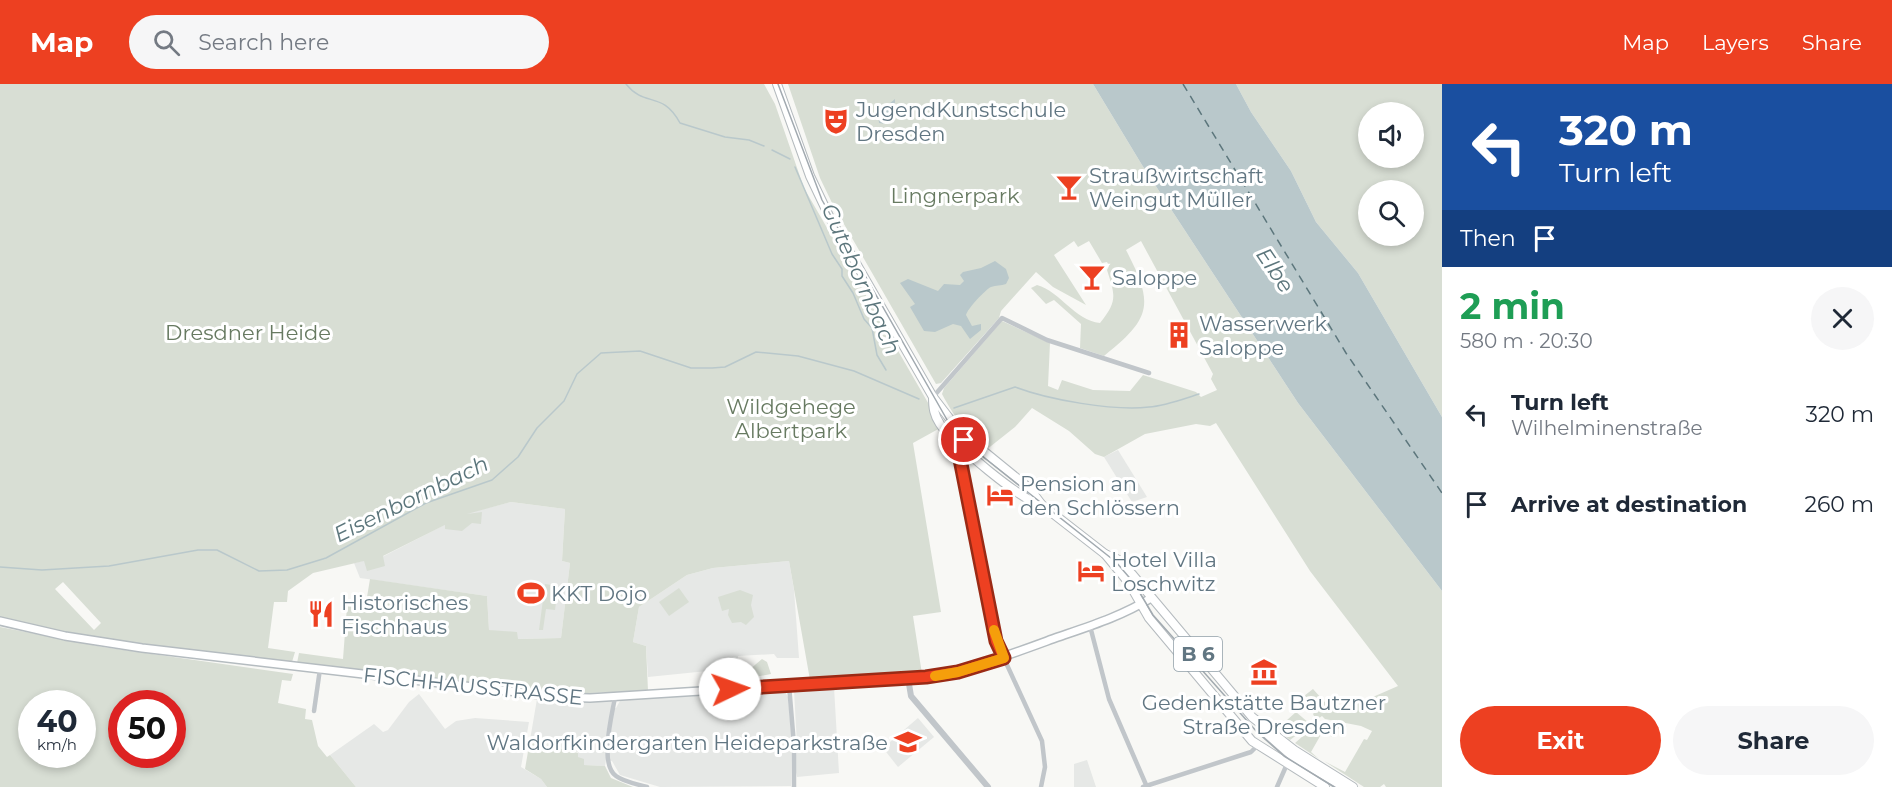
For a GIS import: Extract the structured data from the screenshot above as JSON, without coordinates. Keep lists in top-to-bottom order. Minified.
{"streets":{"main road":["B 6","FISCHHAUSSTRASSE"]},"crossings":[["B 6","FISCHHAUSSTRASSE"]],"water":["Elbe","Gutebornbach","Eisenbornbach"],"parks":["Lingnerpark","Dresdner Heide","Wildgehege Albertpark"],"places":{"theatre":["JugendKunstschule Dresden"],"bar":["Straußwirtschaft Weingut Müller","Saloppe"],"building":["Wasserwerk Saloppe"],"hotel":["Pension an den Schlössern","Hotel Villa Loschwitz"],"sports":["KKT Dojo"],"restaurant":["Historisches Fischhaus"],"museum":["Gedenkstätte Bautzner Straße Dresden"],"school or university":["Waldorfkindergarten Heideparkstraße"]},"page":{"header":"Map","search":"Search here","nav":["Map","Layers","Share"],"turn":["320 m","Turn left"],"then":"Then","heading":["2 min","580 m · 20:30"],"list":[{"name":"Turn left","note":"Wilhelminenstraße","value":"320 m"},{"name":"Arrive at destination","value":"260 m"}],"speed":"40 km/h","limit":"50","buttons":["Exit","Share"]}}
